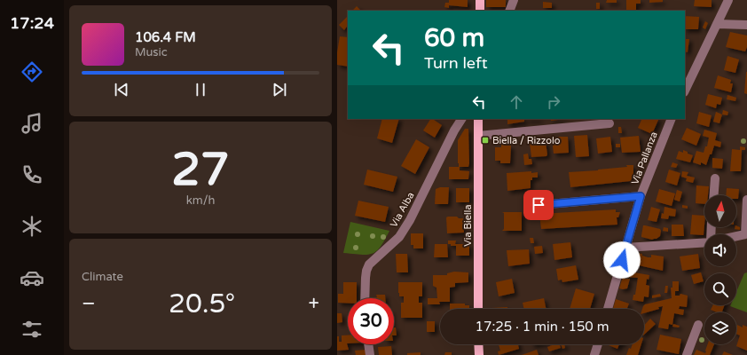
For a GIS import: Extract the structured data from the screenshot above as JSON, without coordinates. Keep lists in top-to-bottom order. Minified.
{"streets":{"main road":["Via Biella"],"street":["Via Pallanza","Via Alba"]},"places":{"transit":["Biella / Rizzolo"]},"north":"top","page":{"tabs":"17:24","turn":["60 m","Turn left"],"song":["106.4 FM","Music"],"tile":[["27","km/h"],"Climate"],"heat":["−","20.5°","+"],"limit":"30","trip":"17:25 · 1 min · 150 m"}}
